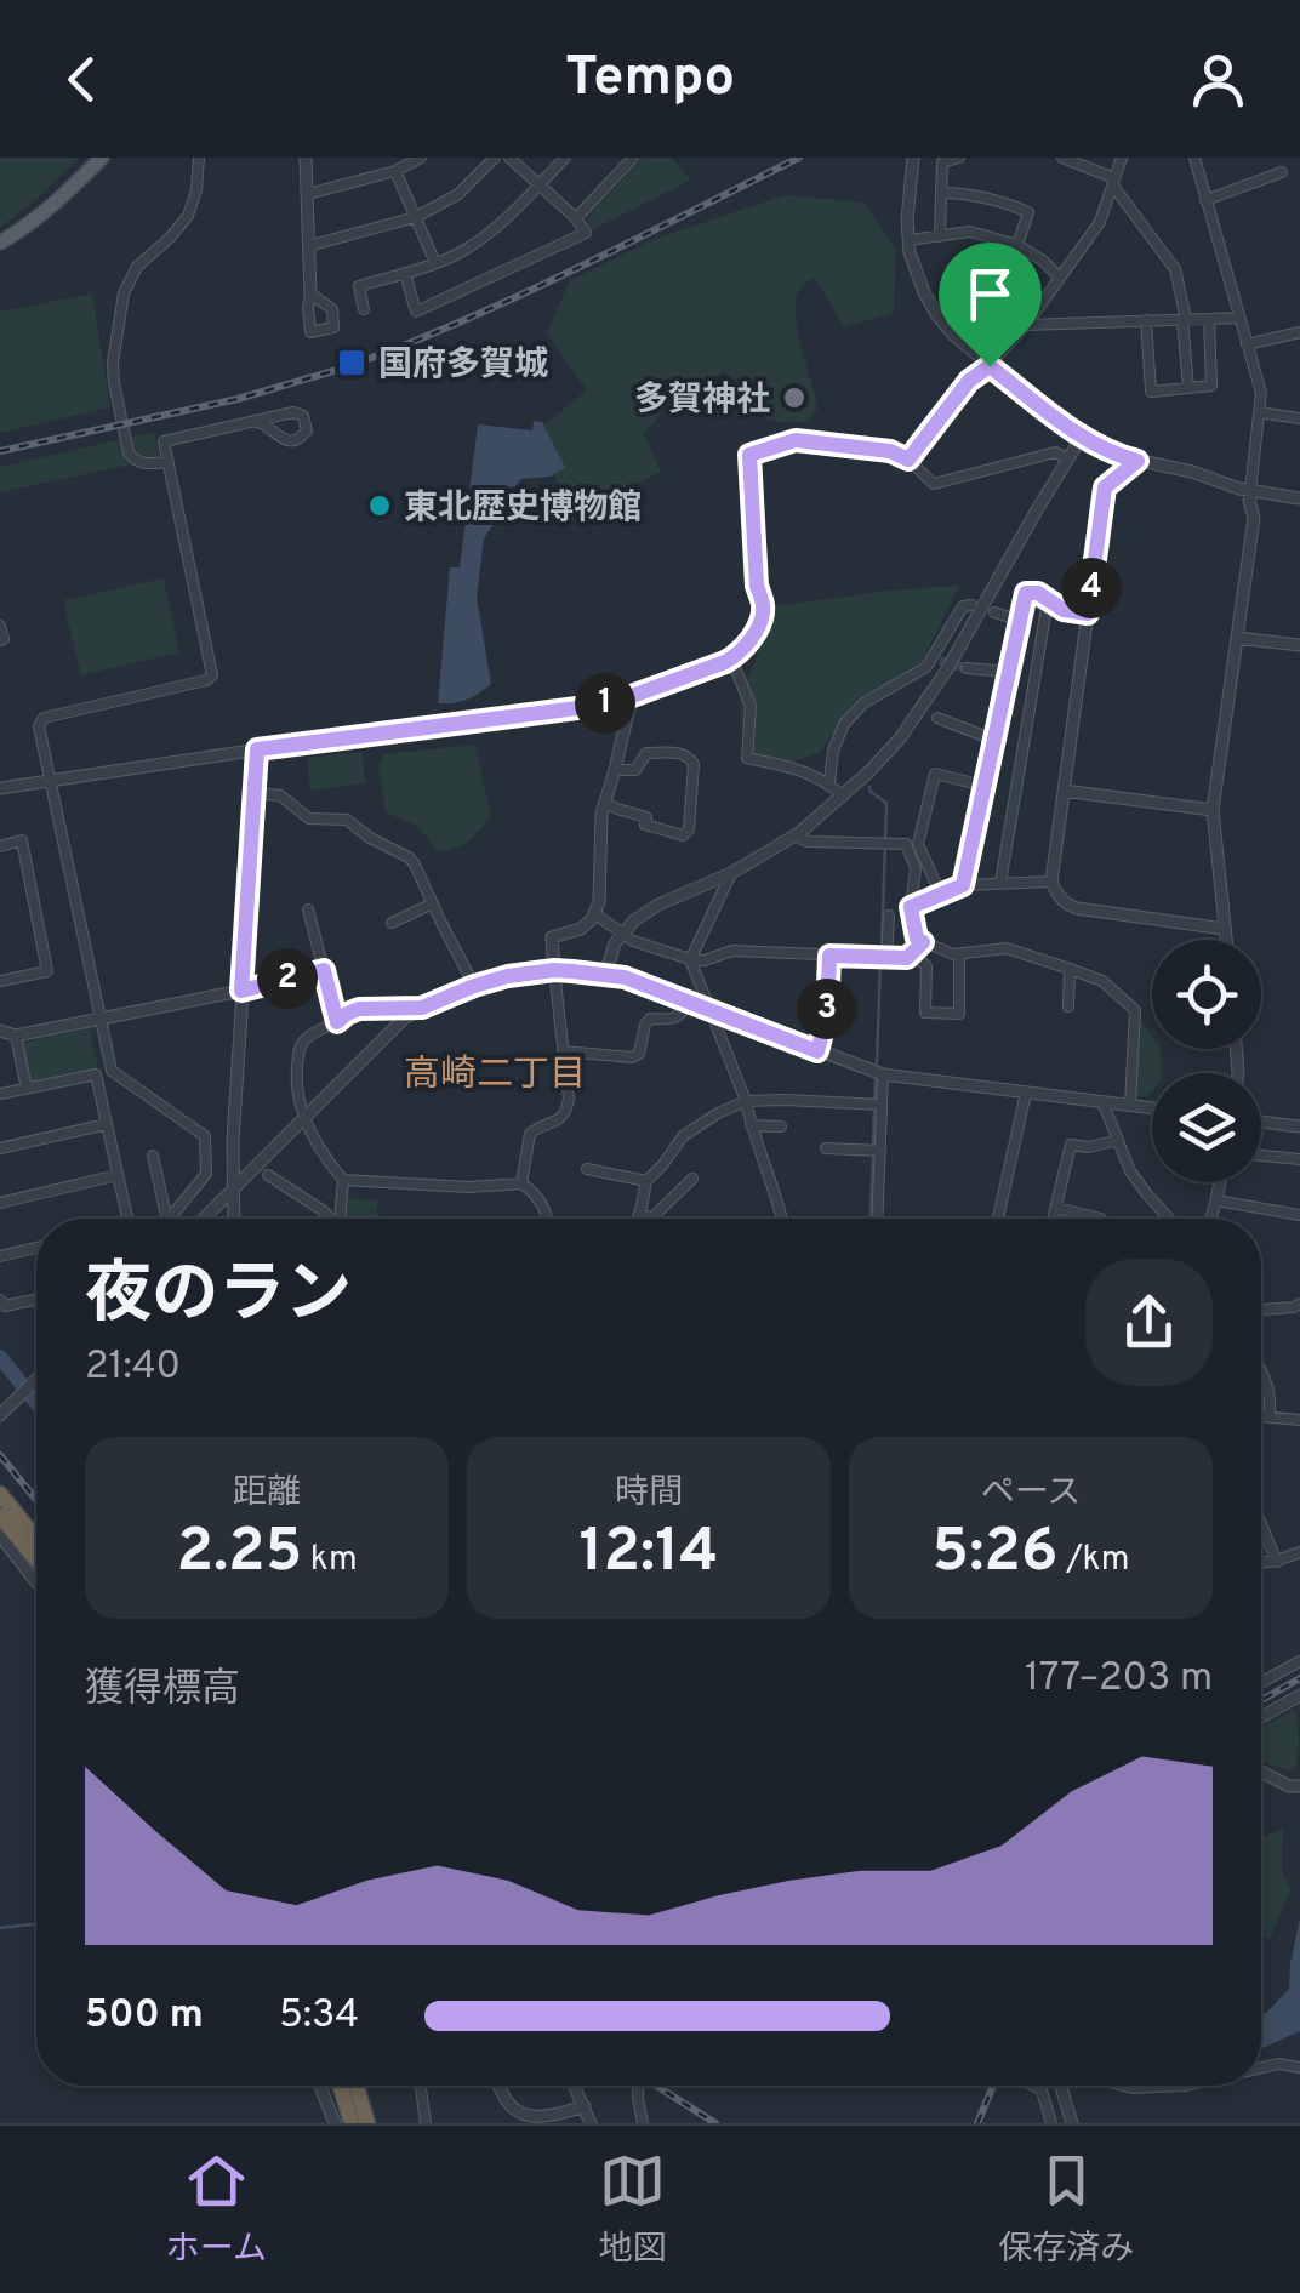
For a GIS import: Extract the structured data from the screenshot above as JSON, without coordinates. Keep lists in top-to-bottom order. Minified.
{"districts":["高崎二丁目"],"places":{"transit":["国府多賀城"],"other":["多賀神社","東北歴史博物館"]},"page":{"header":"Tempo","pins":["4","1","2","3"],"heading":["夜のラン","21:40"],"stats":[["距離","2.25 km"],["時間","12:14"],["ペース","5:26 /km"]],"chart":["獲得標高","177–203 m"],"list":[{"name":"500 m","note":"5:34"}],"tabs":["ホーム","地図","保存済み"]}}
